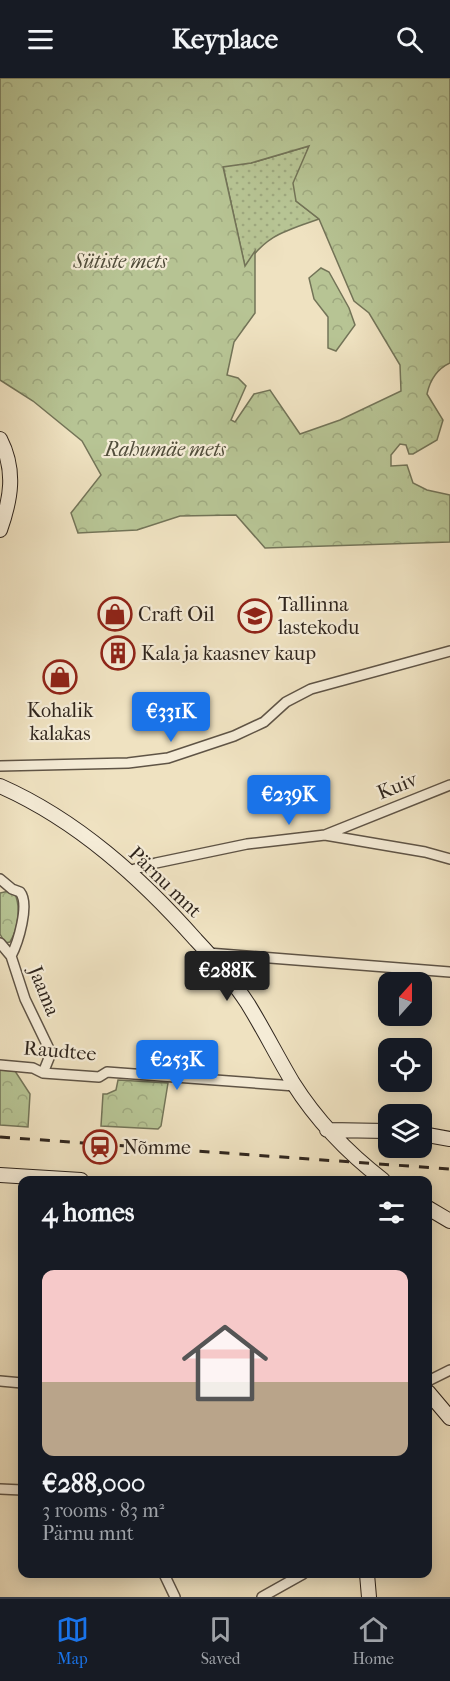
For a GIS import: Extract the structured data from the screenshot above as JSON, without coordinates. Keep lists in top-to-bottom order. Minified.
{"streets":{"main road":["Pärnu mnt"],"street":["Kuiv","Jaama","Raudtee"]},"crossings":[["Pärnu mnt","Raudtee"],["Jaama","Raudtee"]],"parks":["Sütiste mets","Rahumäe mets"],"places":{"shop":["Craft Oil","Kohalik kalakas"],"school or university":["Tallinna lastekodu"],"building":["Kala ja kaasnev kaup"],"station":["Nõmme"]},"north":"top","page":{"header":"Keyplace","price":["€331K","€239K","€288K","€253K"],"heading":"4 homes","list":[{"name":"€288,000","note":"3 rooms · 83 m² · Pärnu mnt"}],"tabs":["Map","Saved","Home"]}}
